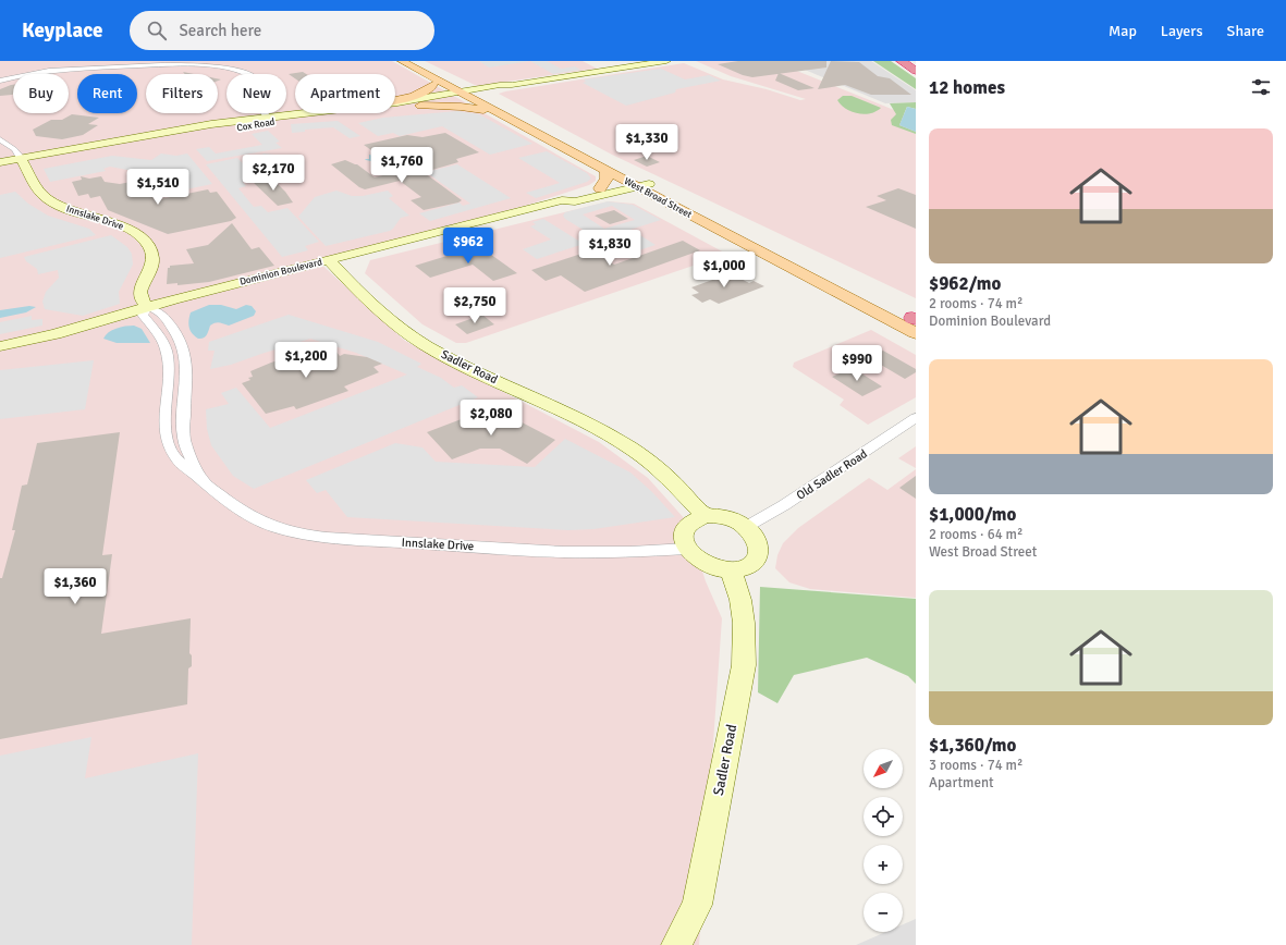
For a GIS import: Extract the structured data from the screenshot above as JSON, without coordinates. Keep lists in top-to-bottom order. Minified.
{"streets":{"main road":["West Broad Street"],"street":["Cox Road","Innslake Drive","Dominion Boulevard","Sadler Road","Old Sadler Road"]},"crossings":[["Cox Road","West Broad Street"],["Cox Road","Innslake Drive"],["West Broad Street","Dominion Boulevard"],["Innslake Drive","Dominion Boulevard"],["Innslake Drive","Sadler Road"],["Innslake Drive","Old Sadler Road"],["Dominion Boulevard","Sadler Road"],["Sadler Road","Old Sadler Road"]],"north":"bottom left","page":{"header":"Keyplace","search":"Search here","nav":["Map","Layers","Share"],"heading":"12 homes","chip":["Buy","Rent","Filters","New","Apartment"],"list":[{"name":"$962/mo","note":"2 rooms · 74 m² · Dominion Boulevard"},{"name":"$1,000/mo","note":"2 rooms · 64 m² · West Broad Street"},{"name":"$1,360/mo","note":"3 rooms · 74 m² · Apartment"}],"price":["$1,330","$1,760","$2,170","$1,510","$962","$1,830","$1,000","$2,750","$1,200","$990","$2,080","$1,360"],"map_buttons":["+","−"]}}
